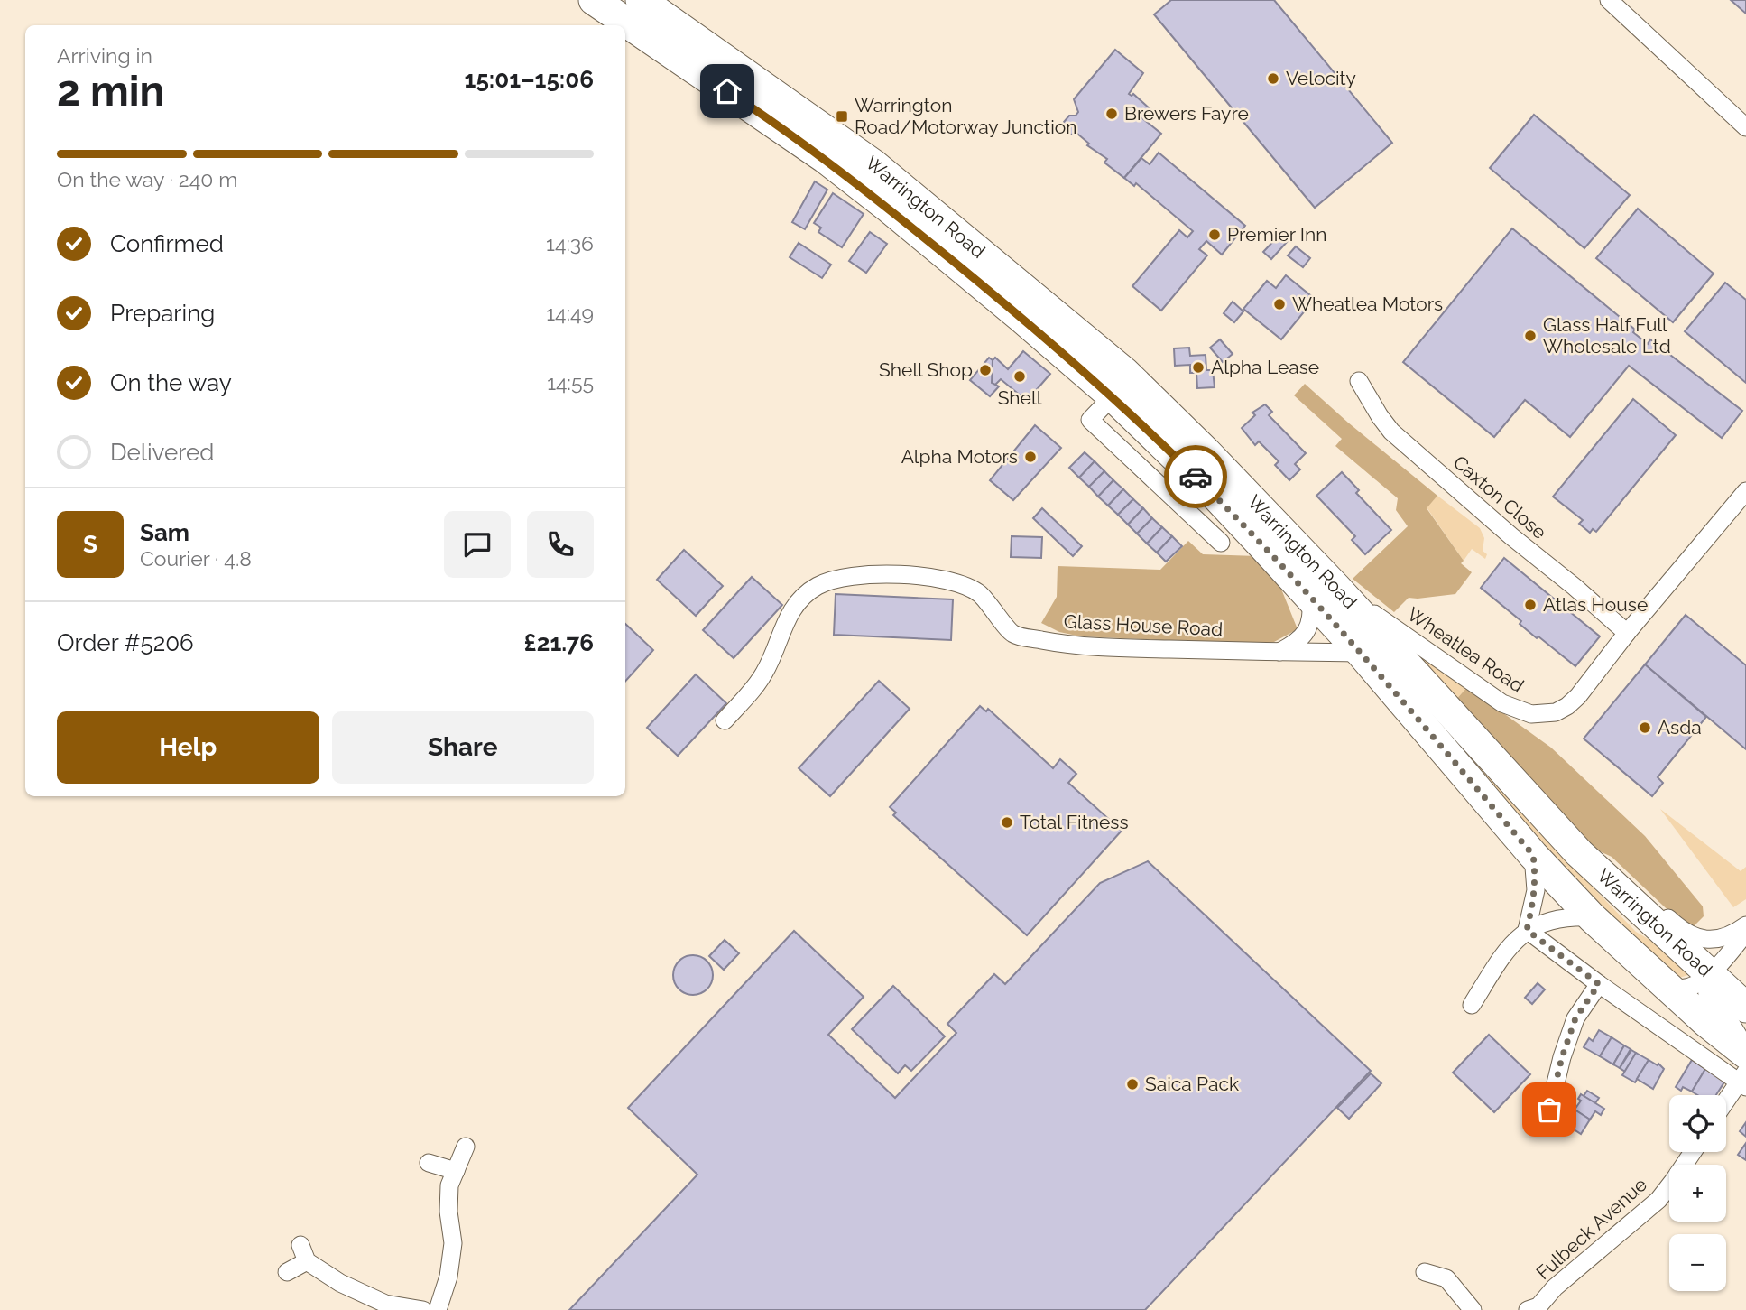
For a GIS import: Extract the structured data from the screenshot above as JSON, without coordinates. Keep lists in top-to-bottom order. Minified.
{"streets":{"highway":["Warrington Road"],"street":["Caxton Close","Glass House Road","Wheatlea Road","Fulbeck Avenue"]},"crossings":[["Warrington Road","Glass House Road"],["Warrington Road","Wheatlea Road"],["Caxton Close","Wheatlea Road"]],"places":{"other":["Velocity","Brewers Fayre","Premier Inn","Wheatlea Motors","Glass Half Full Wholesale Ltd","Alpha Lease","Shell Shop","Shell","Alpha Motors","Atlas House","Asda","Total Fitness","Saica Pack"],"transit":["Warrington Road/Motorway Junction"]},"page":{"heading":["2 min","Arriving in","15:01–15:06"],"panel":["Sam","Courier · 4.8","Order #5206","£21.76"],"bar":"On the way · 240 m","list":[["Confirmed","14:36"],["Preparing","14:49"],["On the way","14:55"],"Delivered"],"round":"S","buttons":["Help","Share"],"map_buttons":["+","−"]}}
